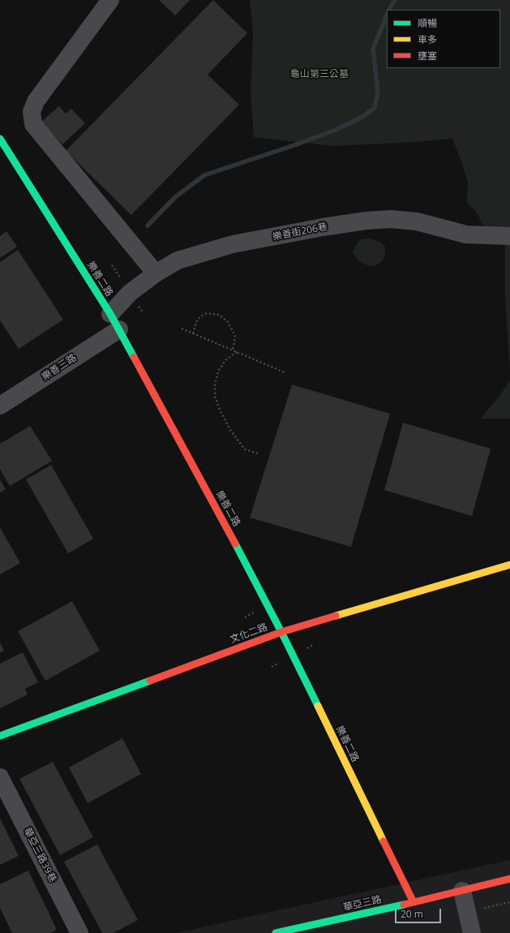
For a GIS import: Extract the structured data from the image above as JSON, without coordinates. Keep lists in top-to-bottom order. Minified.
{"streets":{"street":["樂善街206巷","樂善二路","樂善三路","文化二路","華亞三路39巷","華亞三路"]},"crossings":[["樂善街206巷","樂善二路"],["樂善二路","樂善三路"],["樂善二路","文化二路"],["樂善二路","華亞三路"]],"parks":["龜山第三公墓"],"legend":["順暢","車多","壅塞"],"scale_bar":"20 m"}
